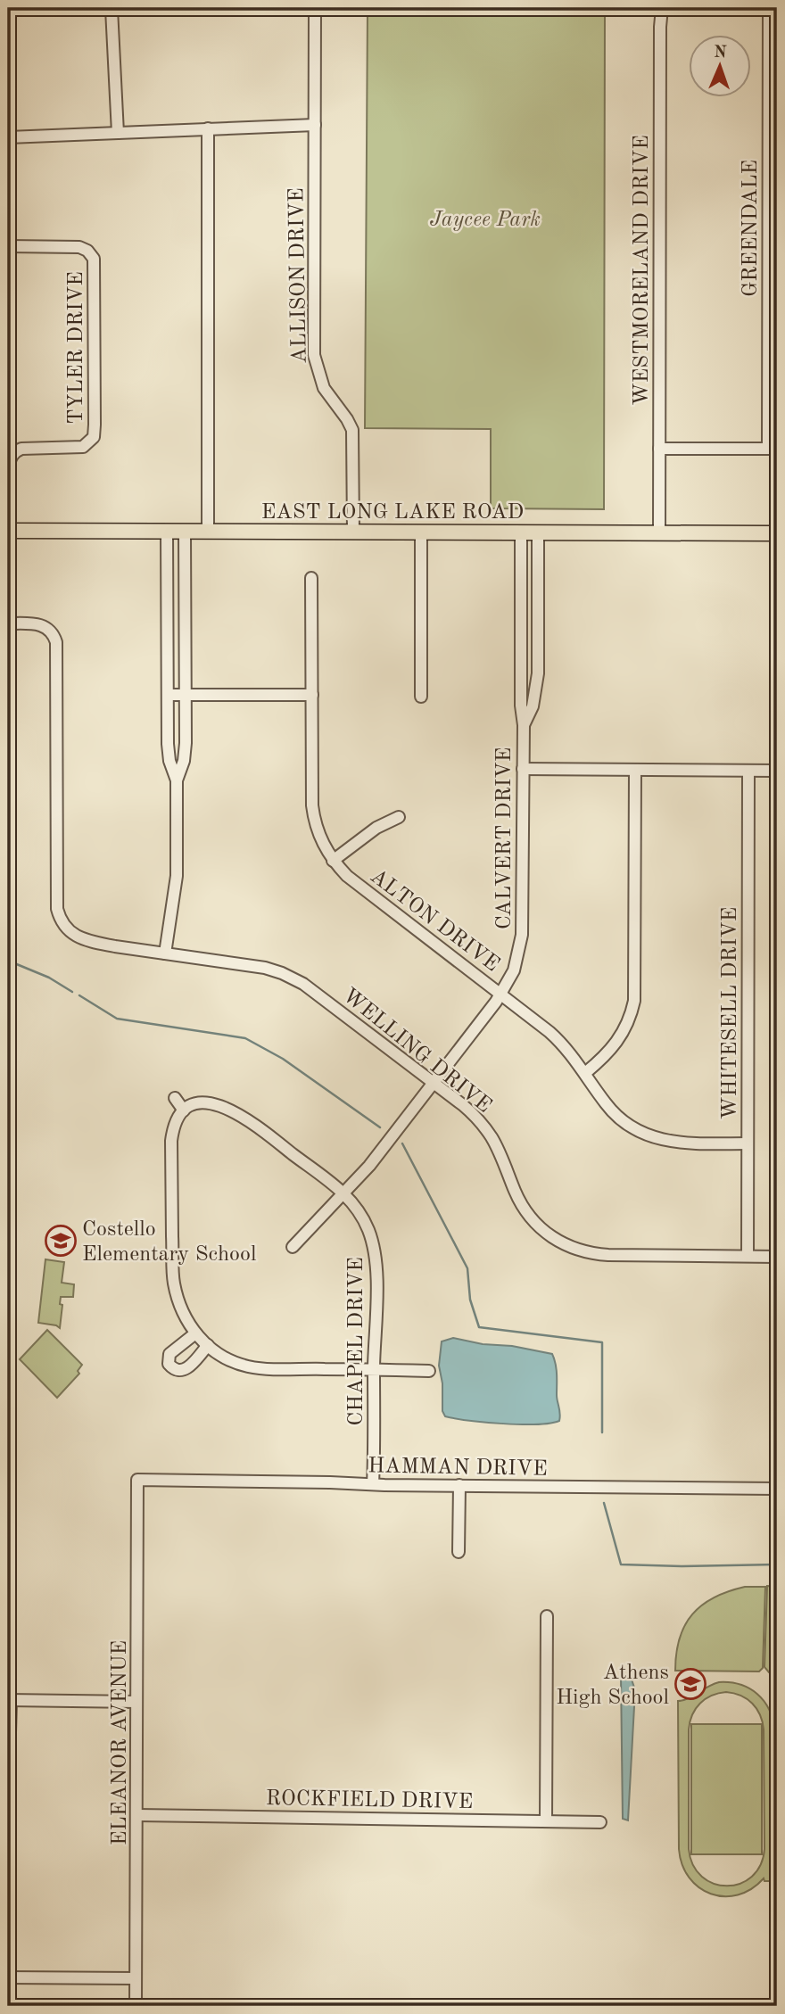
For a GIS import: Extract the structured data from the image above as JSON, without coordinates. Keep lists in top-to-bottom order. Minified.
{"streets":{"main road":["EAST LONG LAKE ROAD"],"street":["GREENDALE","WESTMORELAND DRIVE","ALLISON DRIVE","TYLER DRIVE","CALVERT DRIVE","ALTON DRIVE","WHITESELL DRIVE","WELLING DRIVE","CHAPEL DRIVE","HAMMAN DRIVE","ELEANOR AVENUE","ROCKFIELD DRIVE"]},"crossings":[["WESTMORELAND DRIVE","EAST LONG LAKE ROAD"],["ALLISON DRIVE","EAST LONG LAKE ROAD"],["TYLER DRIVE","EAST LONG LAKE ROAD"],["EAST LONG LAKE ROAD","CALVERT DRIVE"],["CALVERT DRIVE","ALTON DRIVE"],["CALVERT DRIVE","WELLING DRIVE"],["CALVERT DRIVE","CHAPEL DRIVE"],["ALTON DRIVE","WHITESELL DRIVE"],["WHITESELL DRIVE","WELLING DRIVE"],["CHAPEL DRIVE","HAMMAN DRIVE"],["HAMMAN DRIVE","ELEANOR AVENUE"],["ELEANOR AVENUE","ROCKFIELD DRIVE"]],"parks":["Jaycee Park"],"places":{"school or university":["Costello Elementary School","Athens High School"]},"north":"top"}
